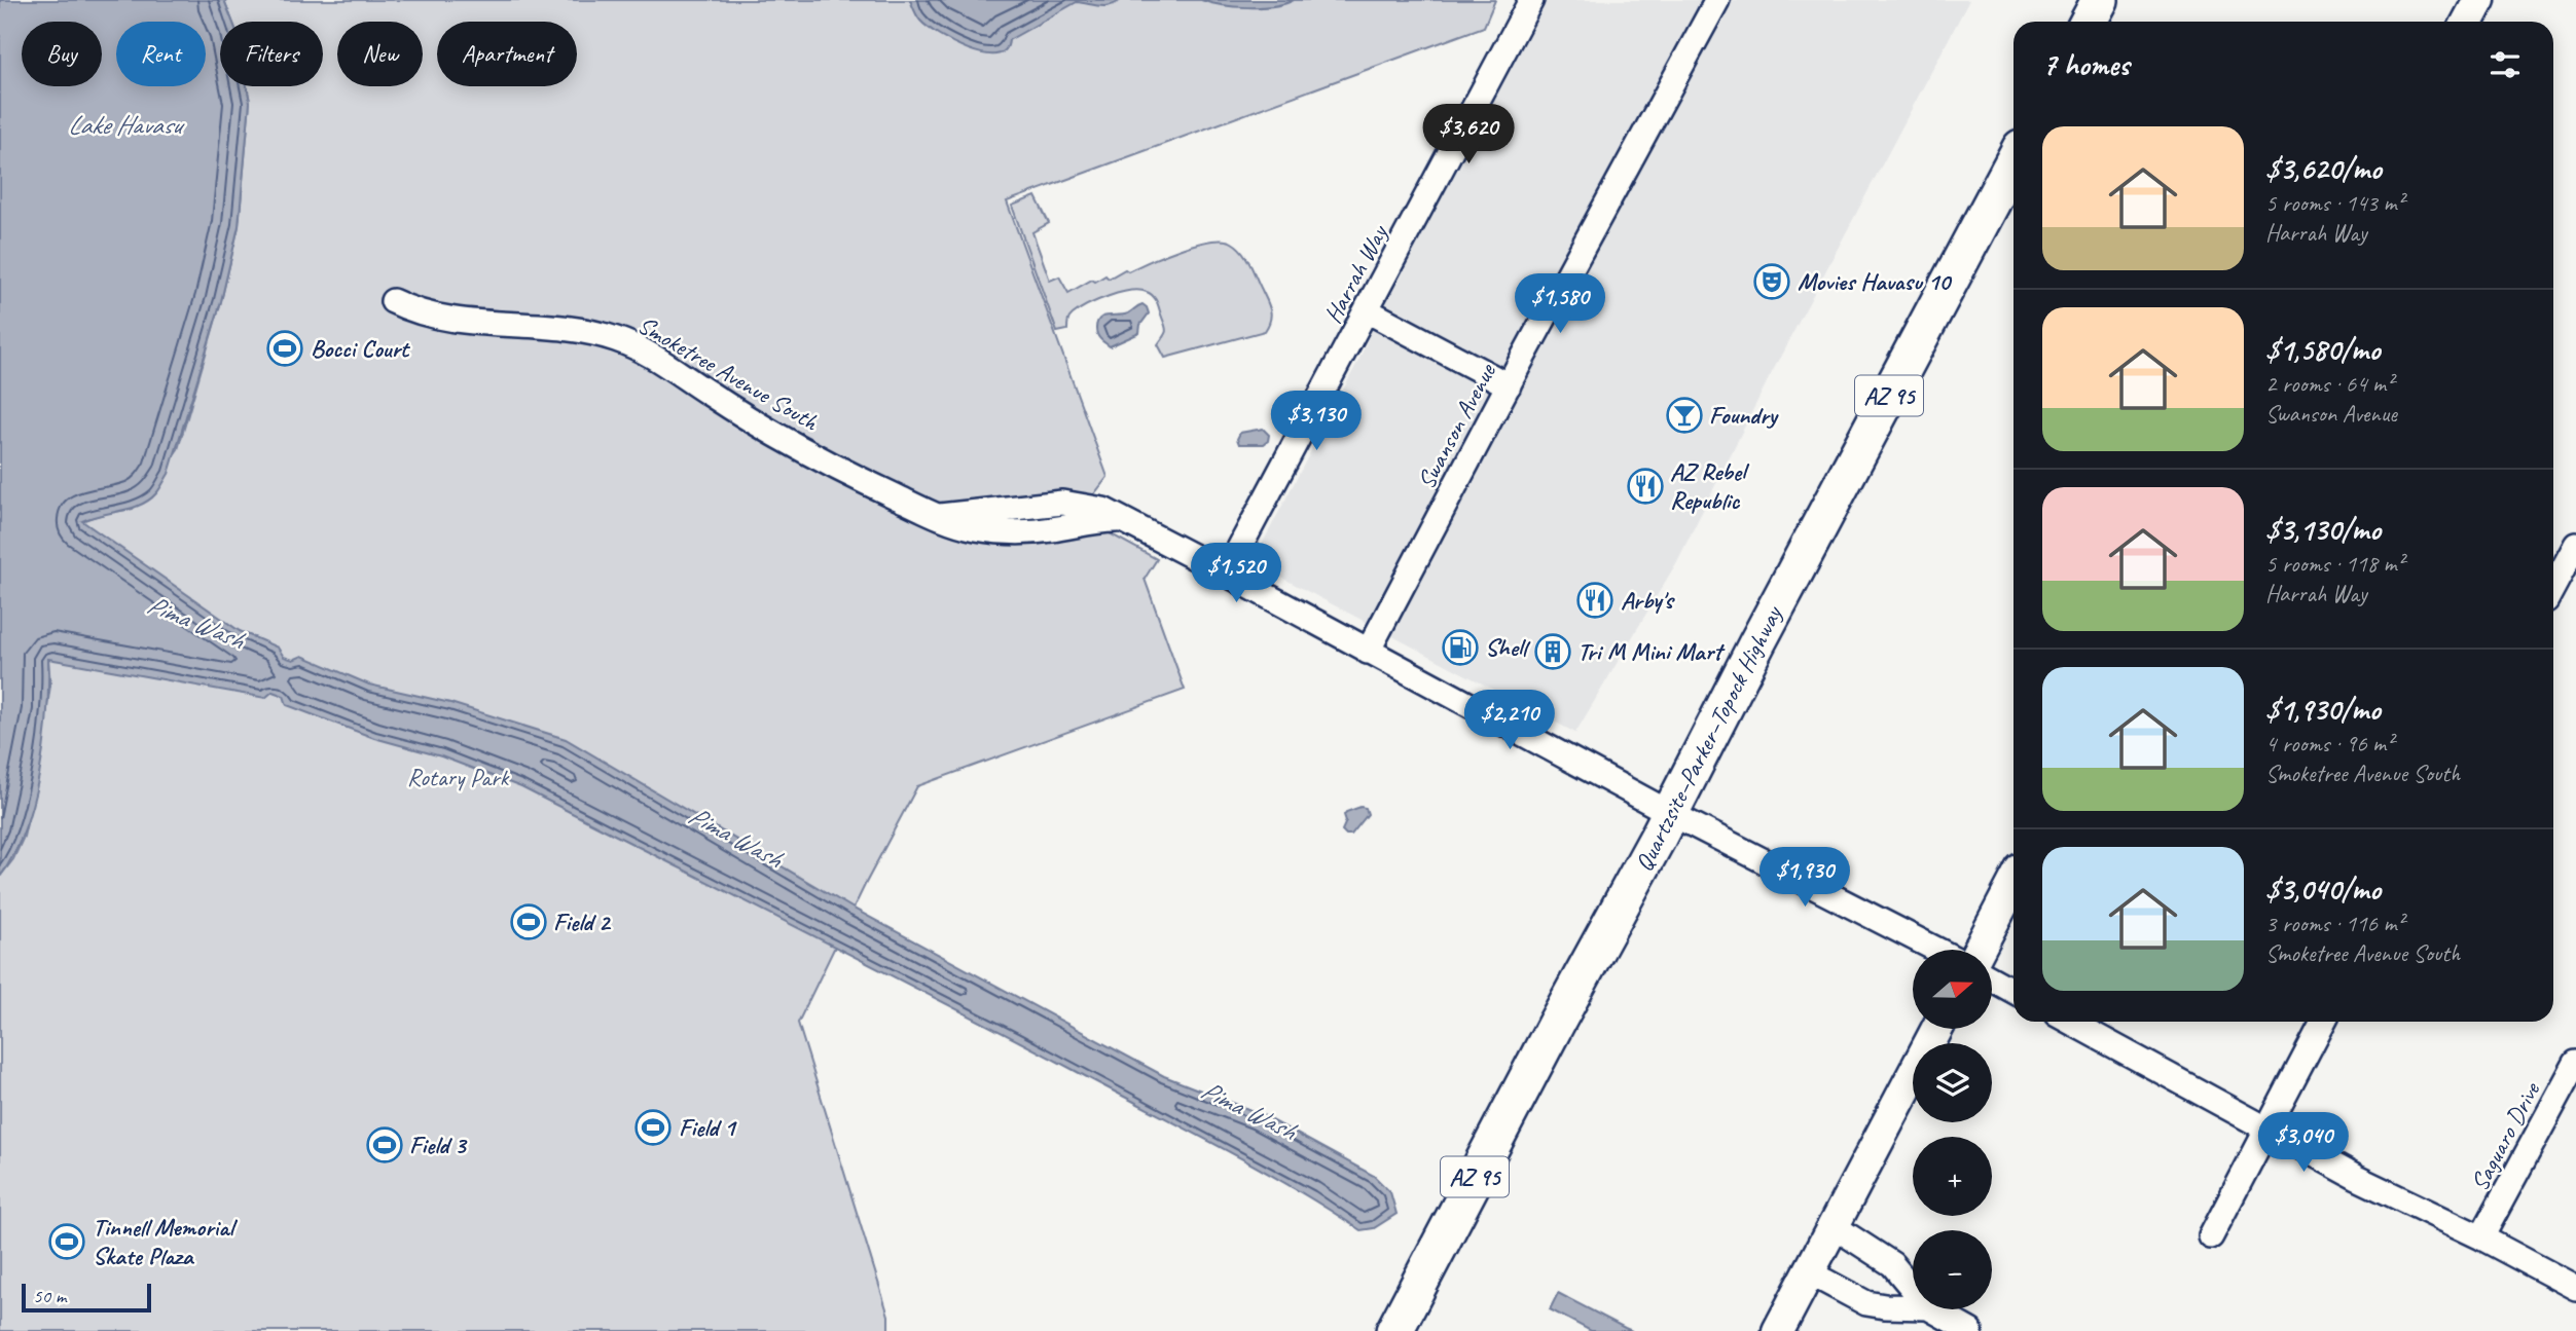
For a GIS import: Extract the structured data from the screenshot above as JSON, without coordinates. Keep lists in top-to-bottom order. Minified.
{"streets":{"highway":["AZ 95","Quartzsite–Parker–Topock Highway"],"street":["Harrah Way","Smoketree Avenue South","Swanson Avenue","Saguaro Drive"]},"crossings":[["Harrah Way","Smoketree Avenue South"],["Smoketree Avenue South","Swanson Avenue"],["Smoketree Avenue South","Quartzsite–Parker–Topock Highway"]],"water":["Lake Havasu","Pima Wash"],"parks":["Rotary Park"],"places":{"theatre":["Movies Havasu 10"],"sports":["Bocci Court","Field 2","Field 1","Field 3","Tinnell Memorial Skate Plaza"],"bar":["Foundry"],"restaurant":["AZ Rebel Republic","Arby's"],"fuel station":["Shell"],"building":["Tri M Mini Mart"]},"scale_bar":"50 m","north":"right","page":{"chip":["Buy","Rent","Filters","New","Apartment"],"heading":"7 homes","price":["$3,620","$1,580","$3,130","$1,520","$2,210","$1,930","$3,040"],"list":[{"name":"$3,620/mo","note":"5 rooms · 143 m² · Harrah Way"},{"name":"$1,580/mo","note":"2 rooms · 64 m² · Swanson Avenue"},{"name":"$3,130/mo","note":"5 rooms · 118 m² · Harrah Way"},{"name":"$1,930/mo","note":"4 rooms · 96 m² · Smoketree Avenue South"},{"name":"$3,040/mo","note":"3 rooms · 116 m² · Smoketree Avenue South"}],"map_buttons":["+","−"],"scale":"50 m"}}
